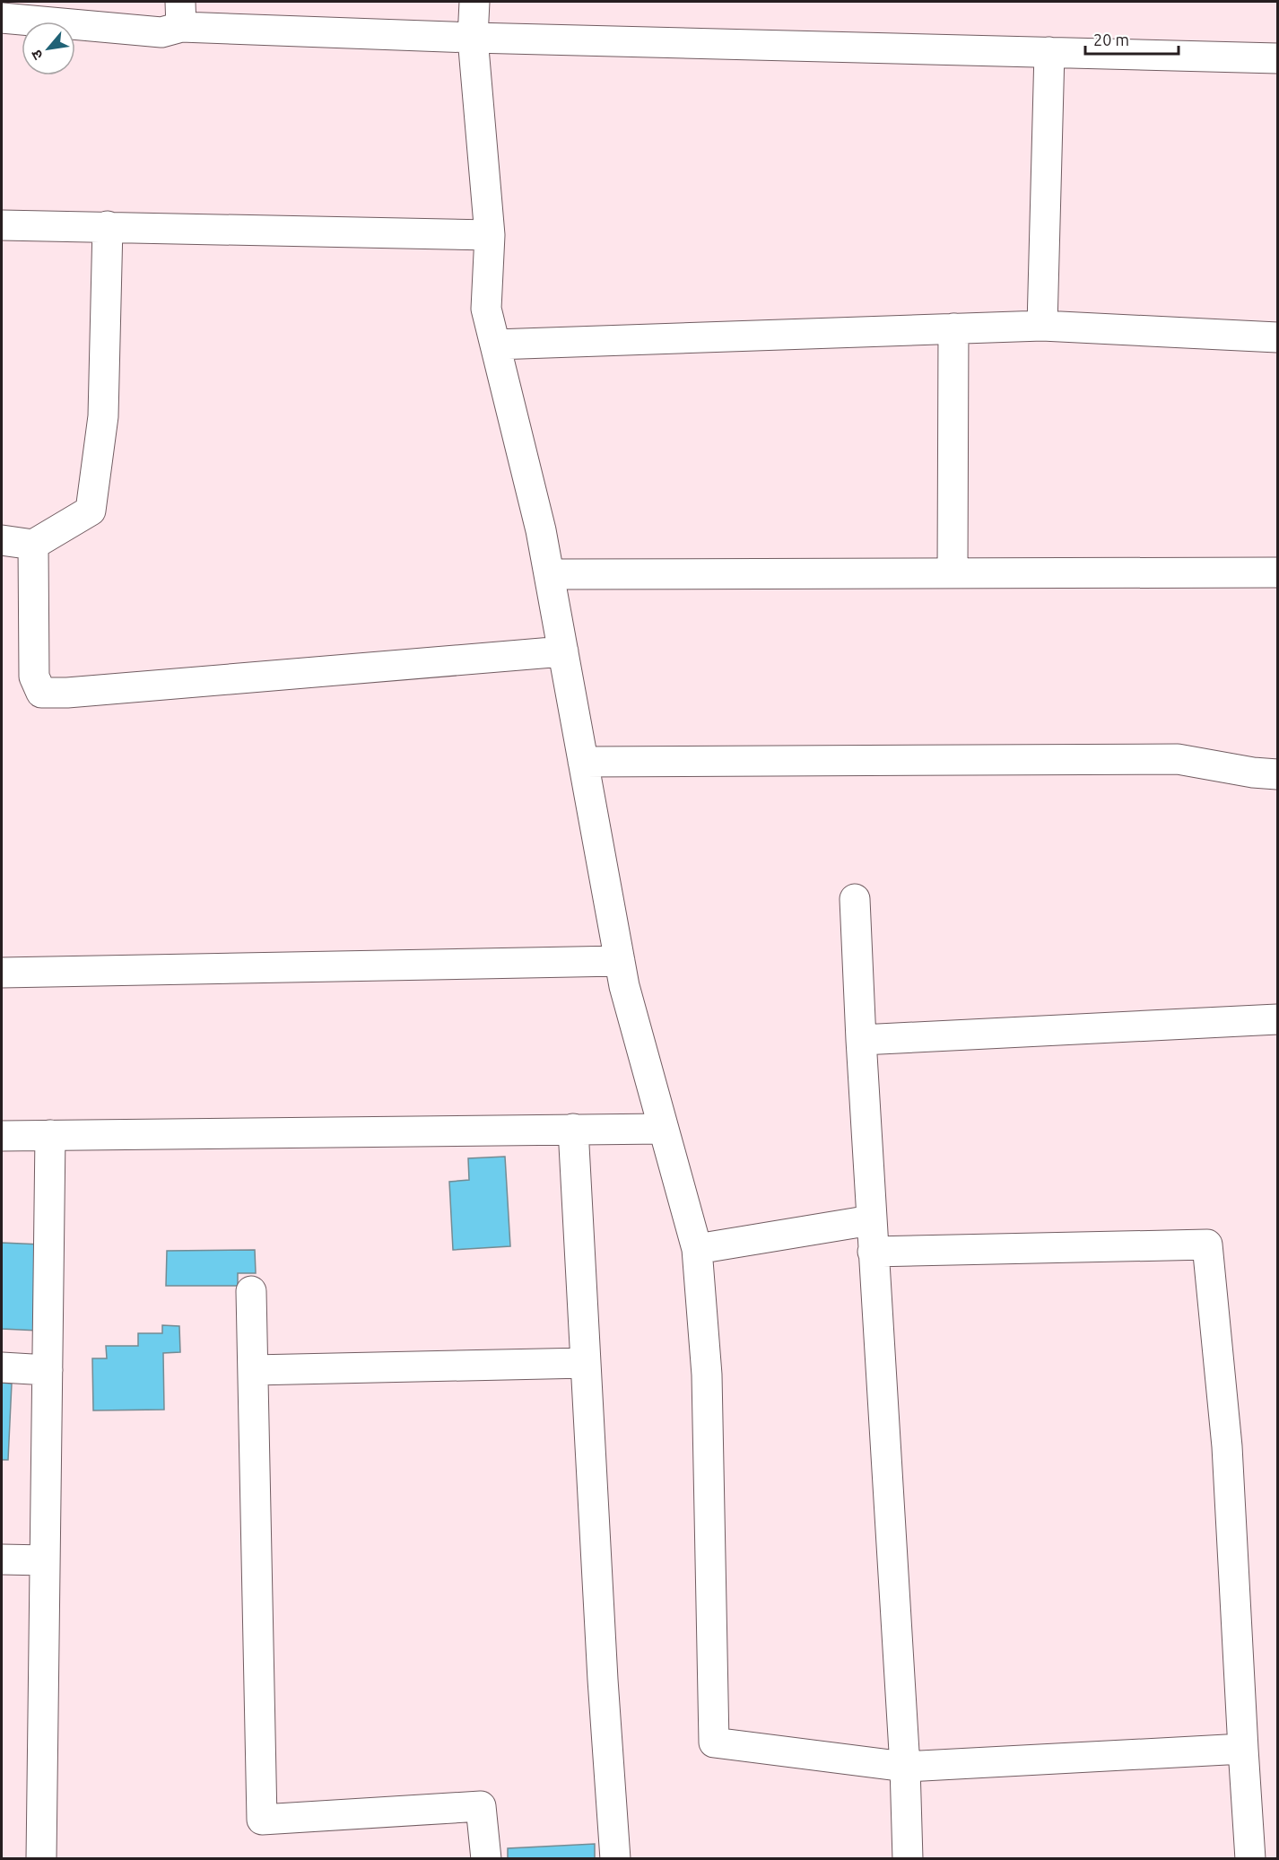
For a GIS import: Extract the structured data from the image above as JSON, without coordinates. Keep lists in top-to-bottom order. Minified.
{"scale_bar":"20 m","north":"bottom left"}
